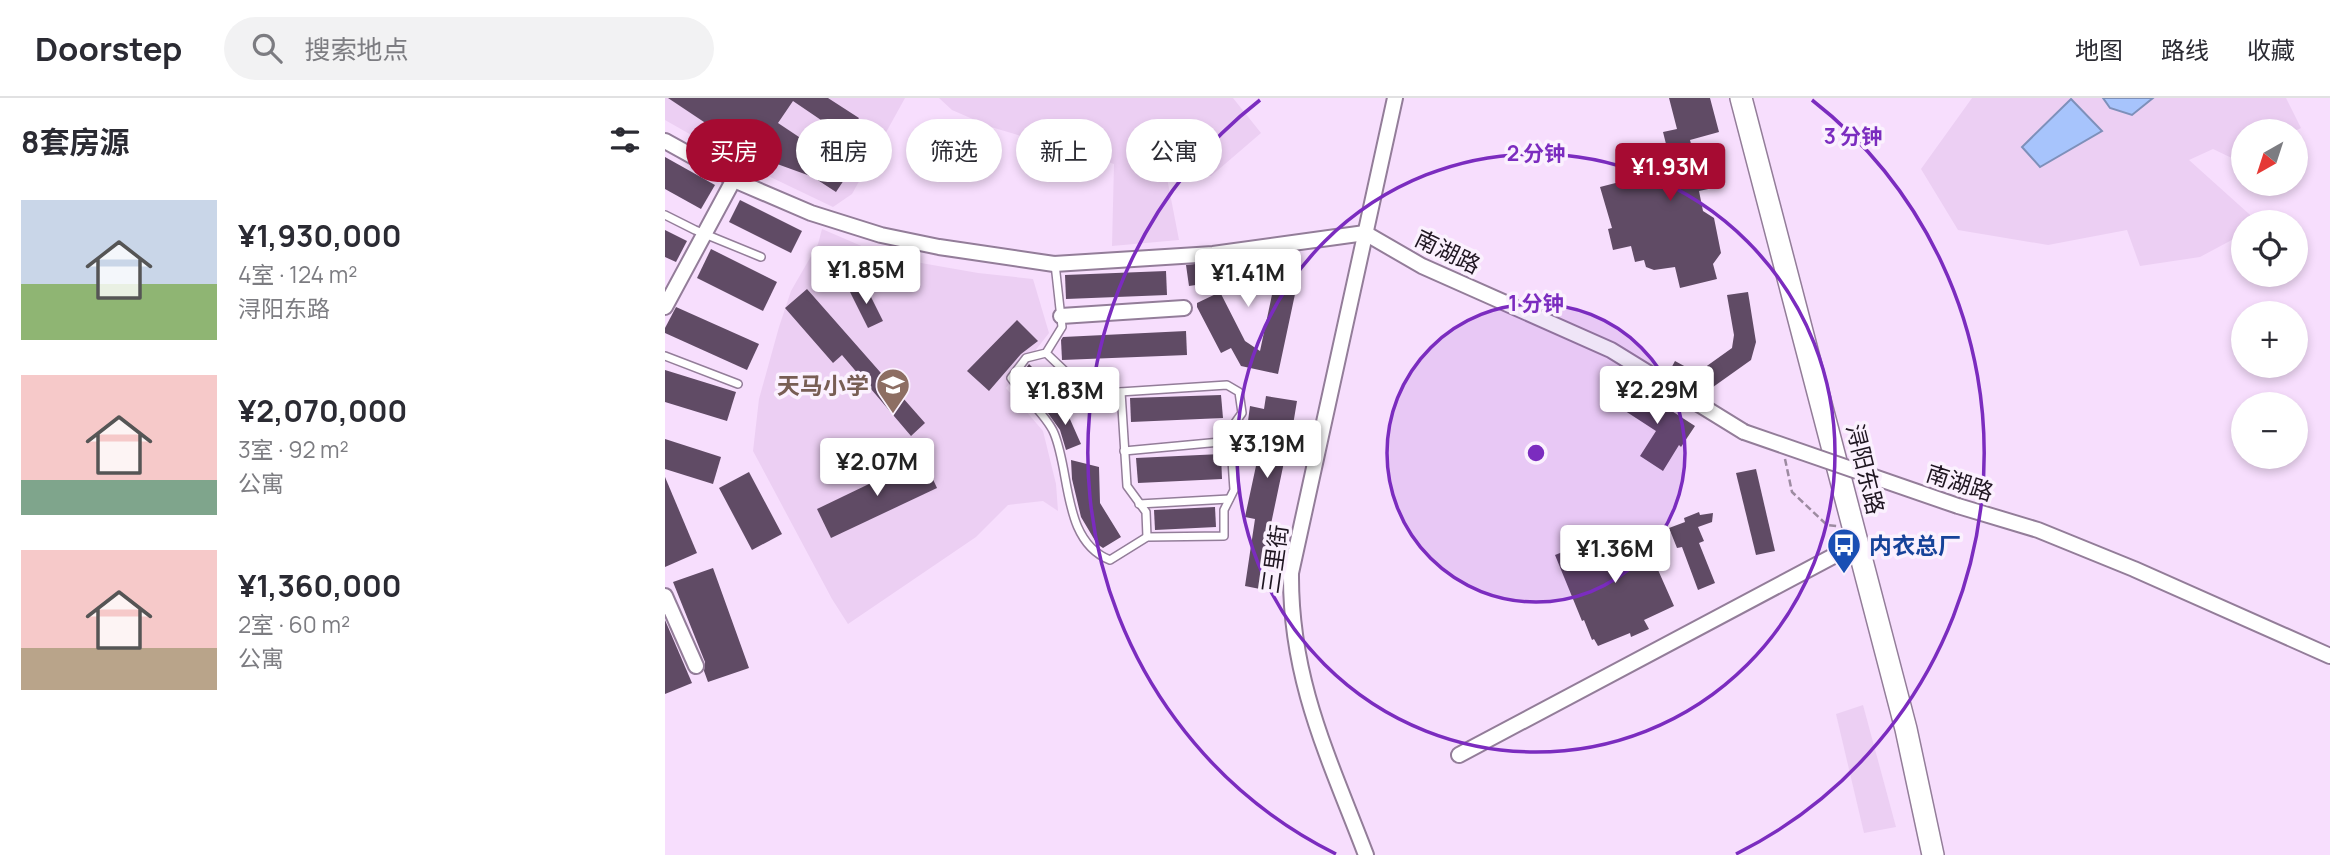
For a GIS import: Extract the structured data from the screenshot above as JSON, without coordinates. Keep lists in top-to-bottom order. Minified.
{"streets":{"main road":["浔阳东路"],"street":["南湖路","三里街"]},"crossings":[["南湖路","三里街"]],"places":{"school or university":["天马小学"],"bus stop":["内衣总厂"]},"north":"bottom left","page":{"header":"Doorstep","search":"搜索地点","nav":["地图","路线","收藏"],"heading":"8套房源","map_buttons":["+","−"],"chip":["买房","租房","筛选","新上","公寓"],"price":["¥1.93M","¥1.85M","¥1.41M","¥2.29M","¥1.83M","¥3.19M","¥2.07M","¥1.36M"],"list":[{"name":"¥1,930,000","note":"4室 · 124 m² · 浔阳东路"},{"name":"¥2,070,000","note":"3室 · 92 m² · 公寓"},{"name":"¥1,360,000","note":"2室 · 60 m² · 公寓"}]},"rings":["3 分钟","2 分钟","1 分钟"]}
